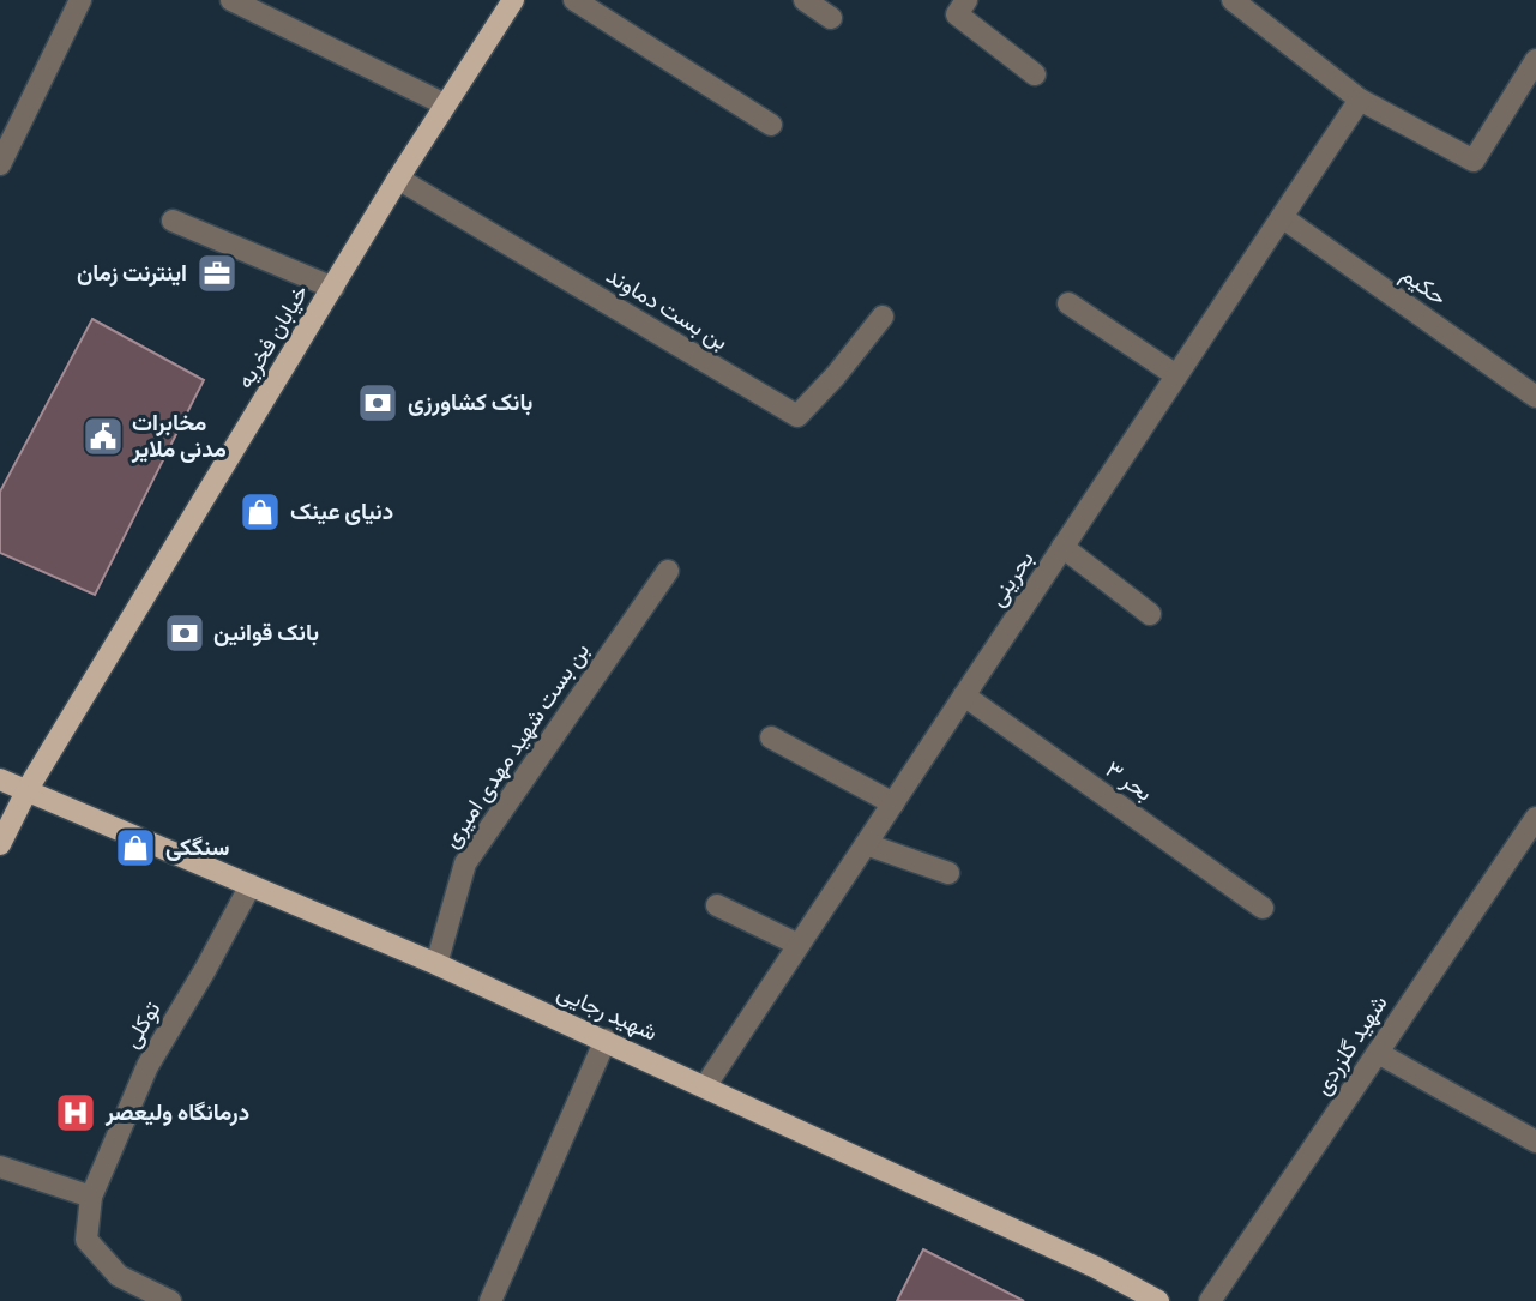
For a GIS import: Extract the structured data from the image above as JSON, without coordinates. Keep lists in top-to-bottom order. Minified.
{"streets":{"main road":["خیابان فخریه","شهید رجایی"],"street":["حکیم","بن بست دماوند","بحرینی","بن بست شهید مهدی امیری","بحر ۳","توکلی","شهید گلزردی"]},"crossings":[["حکیم","بحرینی"],["بن بست دماوند","خیابان فخریه"],["خیابان فخریه","شهید رجایی"],["بحرینی","بحر ۳"],["بحرینی","شهید رجایی"],["بن بست شهید مهدی امیری","شهید رجایی"],["شهید رجایی","توکلی"]],"places":{"office":["اینترنت زمان"],"bank":["بانک کشاورزی","بانک قوانین"],"public building":["مخابرات مدنی ملایر"],"shop":["دنیای عینک","سنگکی"],"hospital":["درمانگاه ولیعصر"]}}
